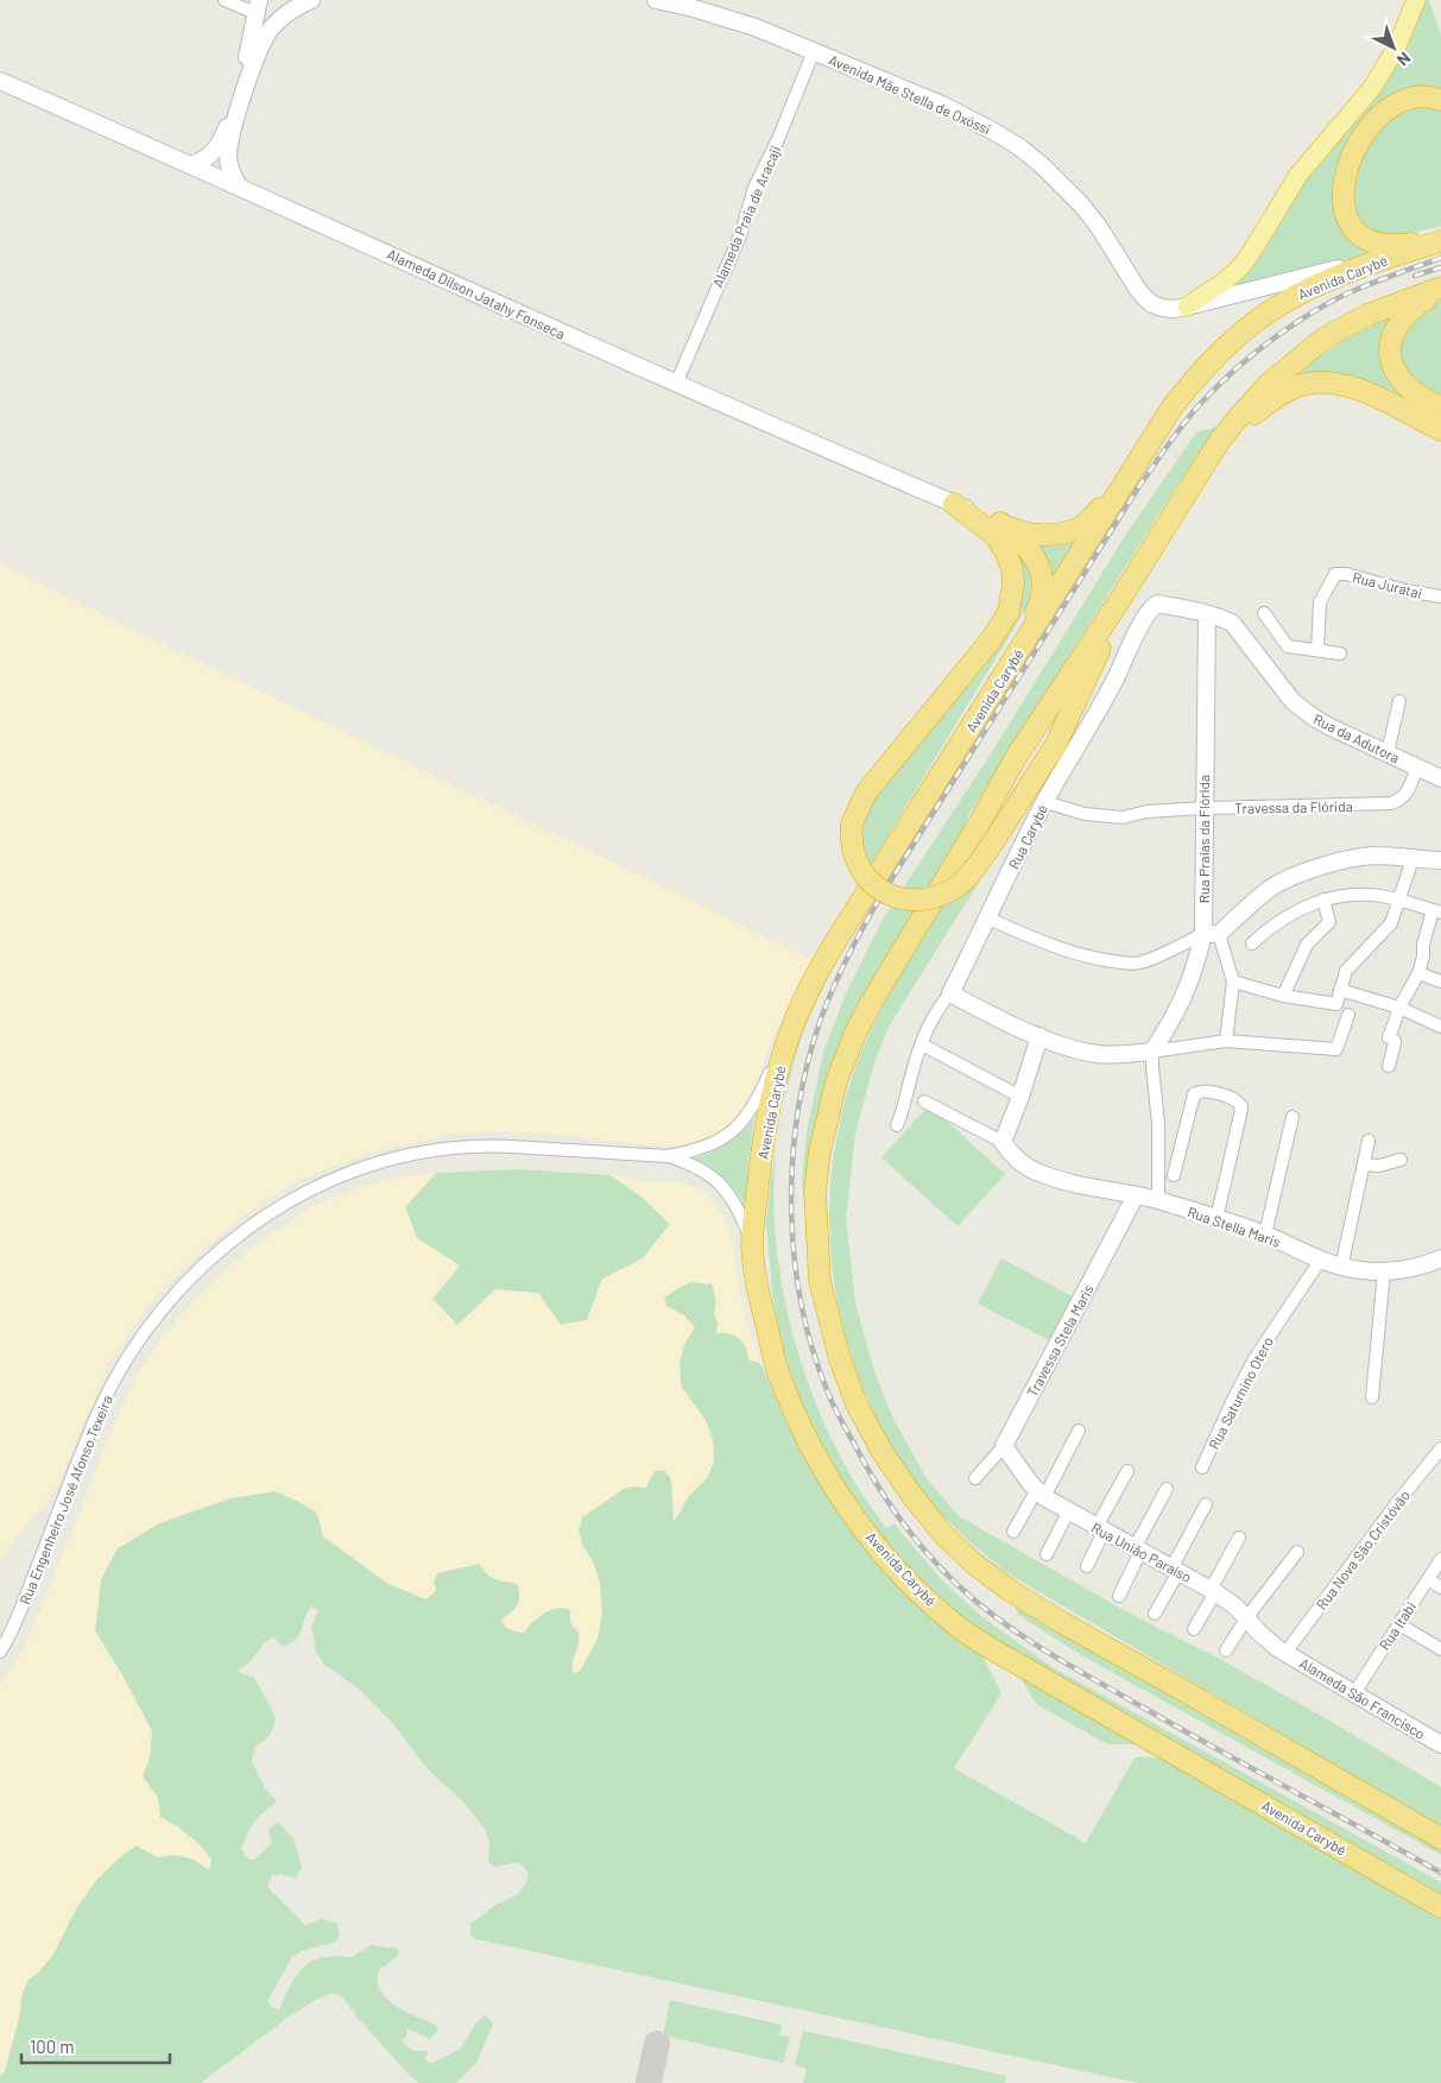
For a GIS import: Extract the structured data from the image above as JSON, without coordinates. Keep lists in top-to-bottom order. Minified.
{"streets":{"highway":["Avenida Carybé"],"street":["Avenida Mãe Stella de Oxóssi","Alameda Praia de Aracaji","Alameda Dilson Jatahy Fonseca","Rua Juratai","Rua da Adutora","Travessa da Flórida","Rua Carybé","Rua Praias da Flórida","Rua Stella Maris","Travessa Stela Maris","Rua Saturnino Otero","Rua Engenheiro José Afonso Texeira","Rua Nova São Cristóvão","Rua União Paraíso","Rua Itabi","Alameda São Francisco"]},"crossings":[["Avenida Mãe Stella de Oxóssi","Alameda Praia de Aracaji"],["Avenida Mãe Stella de Oxóssi","Avenida Carybé"],["Alameda Praia de Aracaji","Alameda Dilson Jatahy Fonseca"],["Avenida Carybé","Rua Engenheiro José Afonso Texeira"],["Rua da Adutora","Travessa da Flórida"],["Rua da Adutora","Rua Carybé"],["Rua da Adutora","Rua Praias da Flórida"],["Travessa da Flórida","Rua Carybé"],["Travessa da Flórida","Rua Praias da Flórida"],["Rua Carybé","Rua Praias da Flórida"],["Rua Stella Maris","Travessa Stela Maris"],["Rua Stella Maris","Rua Saturnino Otero"],["Travessa Stela Maris","Rua União Paraíso"],["Rua Nova São Cristóvão","Rua União Paraíso"],["Rua Nova São Cristóvão","Alameda São Francisco"],["Rua União Paraíso","Alameda São Francisco"],["Rua Itabi","Alameda São Francisco"]],"scale_bar":"100 m","north":"bottom right"}
